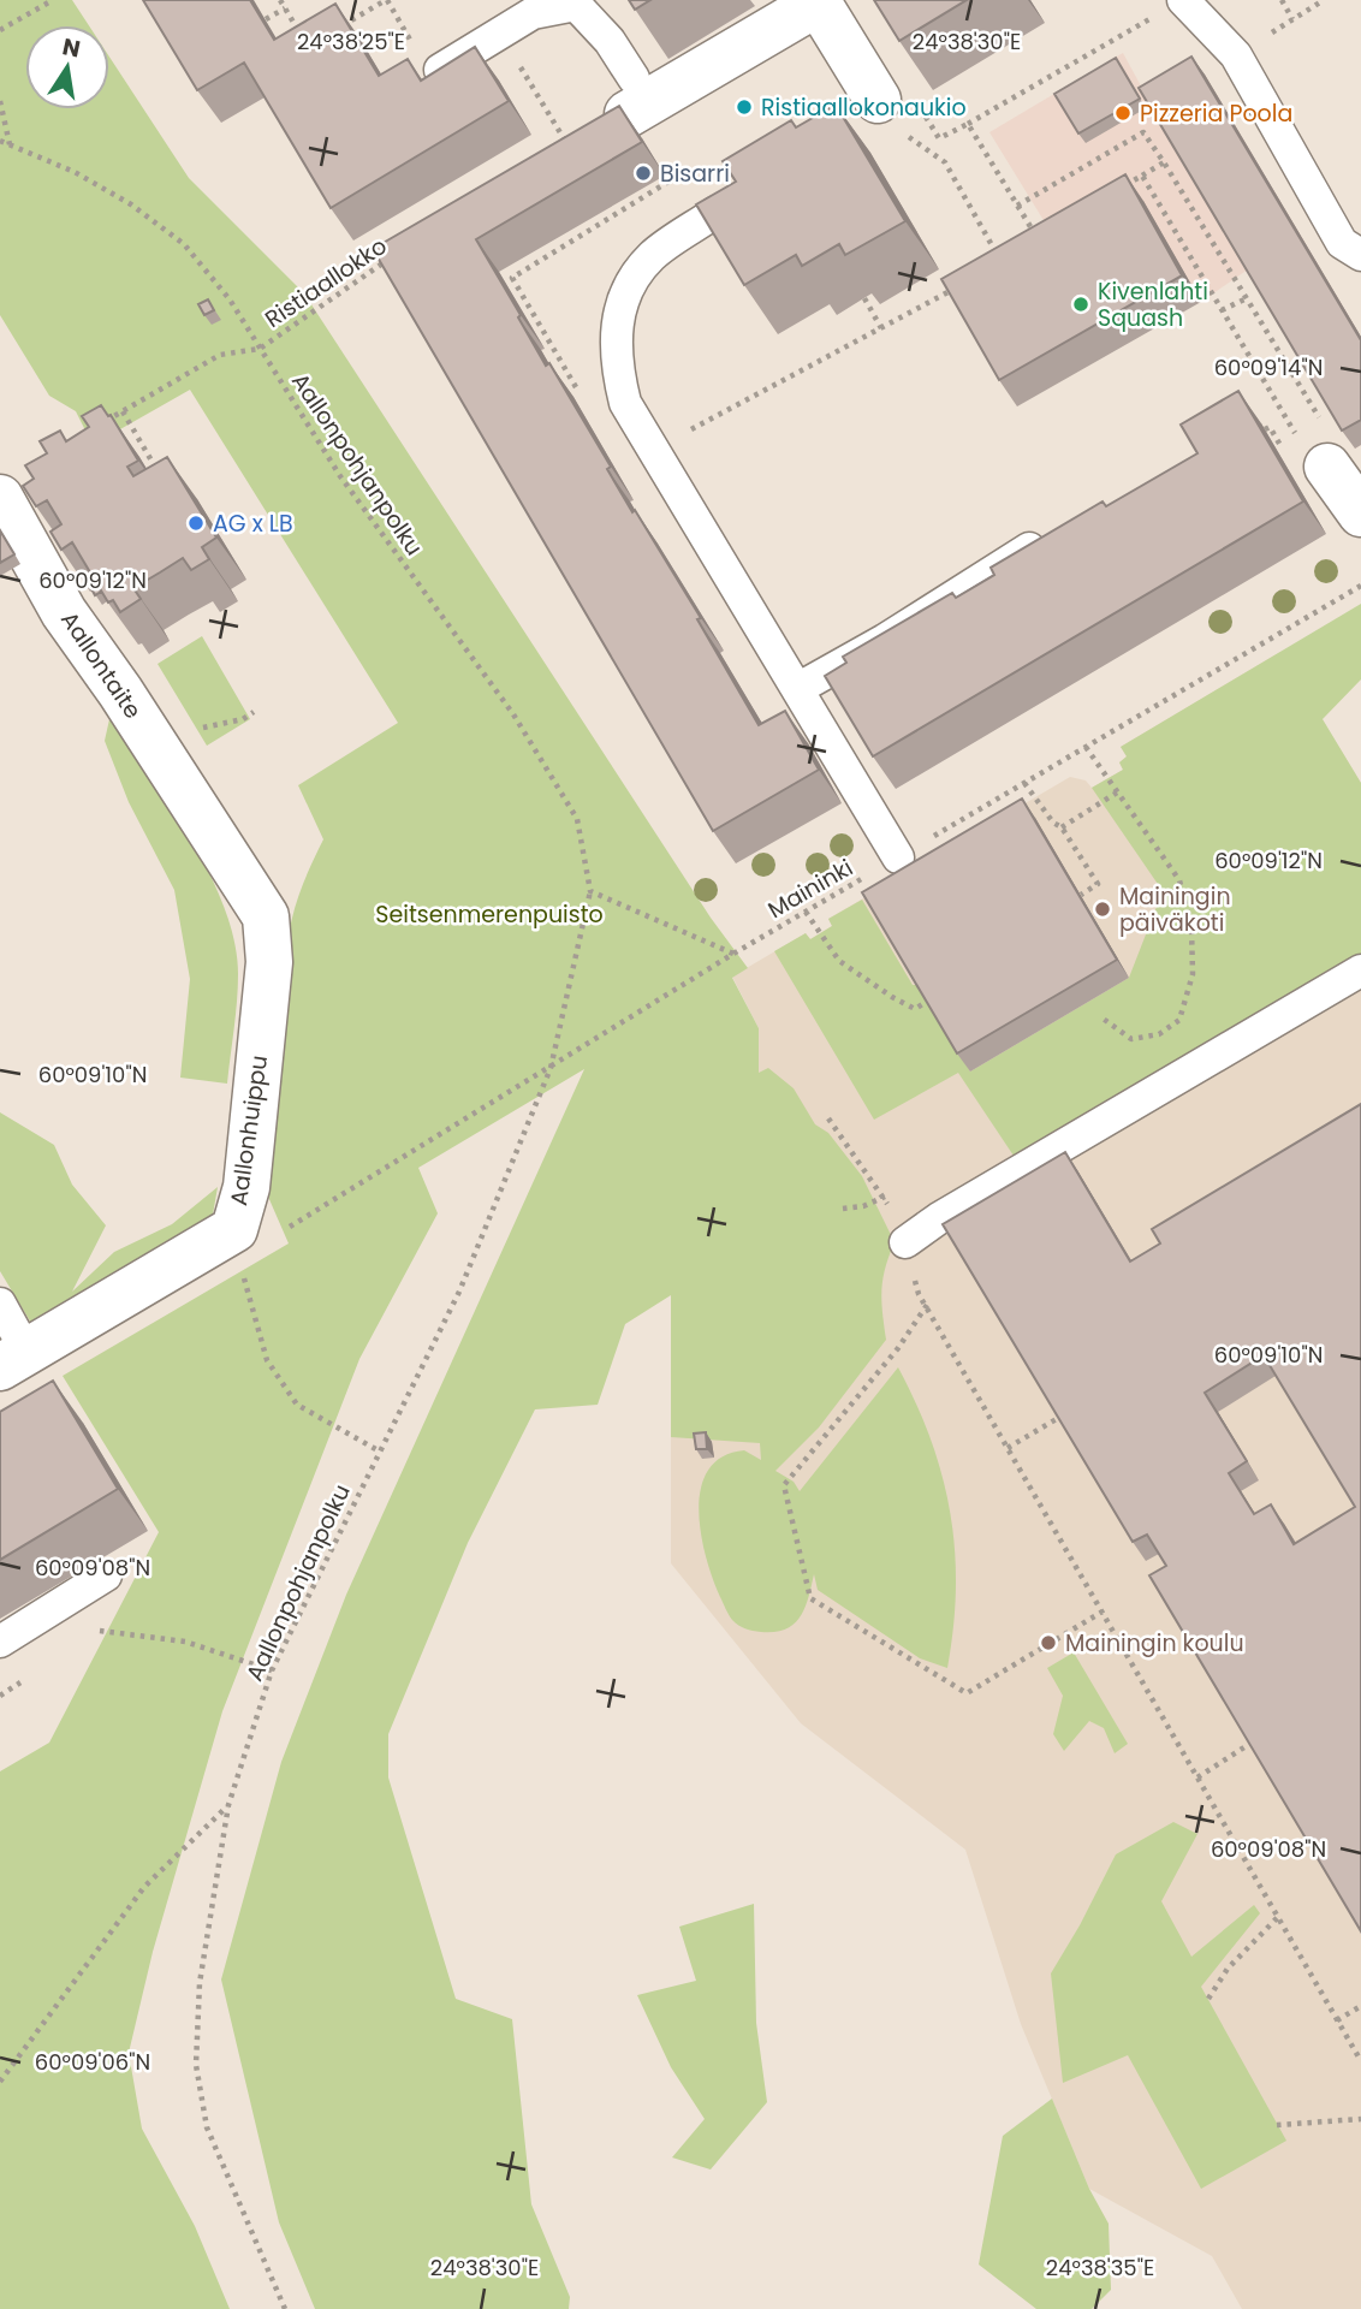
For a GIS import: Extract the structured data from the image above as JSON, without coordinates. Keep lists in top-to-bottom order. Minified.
{"streets":{"street":["Aallontaite","Aallonhuippu"],"path":["Ristiaallokko","Aallonpohjanpolku","Maininki"]},"crossings":[["Ristiaallokko","Aallonpohjanpolku"],["Aallonpohjanpolku","Maininki"],["Aallontaite","Aallonhuippu"]],"parks":["Seitsenmerenpuisto"],"places":["Ristiaallokonaukio","Pizzeria Poola","Bisarri","Kivenlahti Squash","AG x LB","Mainingin päiväkoti","Mainingin koulu"],"north":"top","coordinates":["24°38'25\"E","24°38'30\"E","60°09'14\"N","60°09'12\"N","60°09'10\"N","60°09'08\"N","60°09'06\"N","24°38'35\"E"]}
